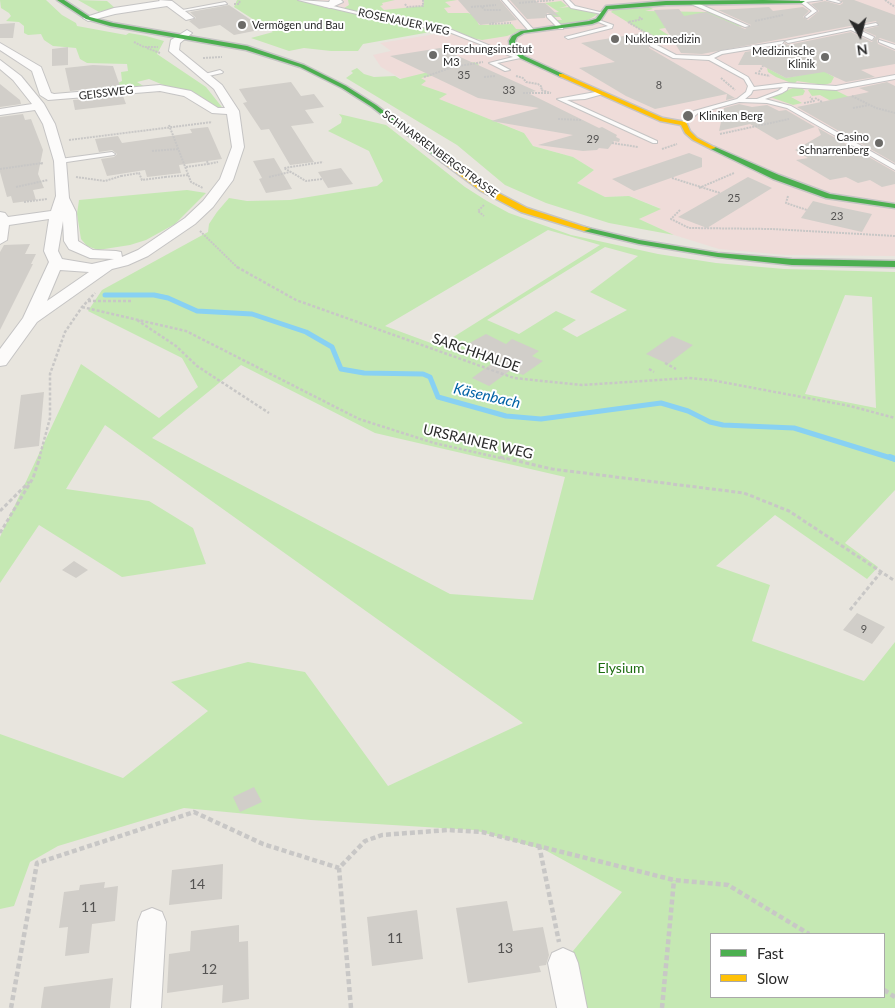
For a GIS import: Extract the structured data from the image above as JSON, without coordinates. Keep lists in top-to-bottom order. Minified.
{"streets":{"street":["ROSENAUER WEG","GEISSWEG","SCHNARRENBERGSTRASSE"],"path":["SARCHHALDE","URSRAINER WEG"]},"water":["Käsenbach"],"parks":["Elysium"],"places":["Vermögen und Bau","Nuklearmedizin","Forschungsinstitut M3","Medizinische Klinik","Kliniken Berg","Casino Schnarrenberg"],"house_numbers":["35","8","33","29","25","23","9","14","11","11","13","12"],"legend":["Fast","Slow"],"north":"bottom"}
